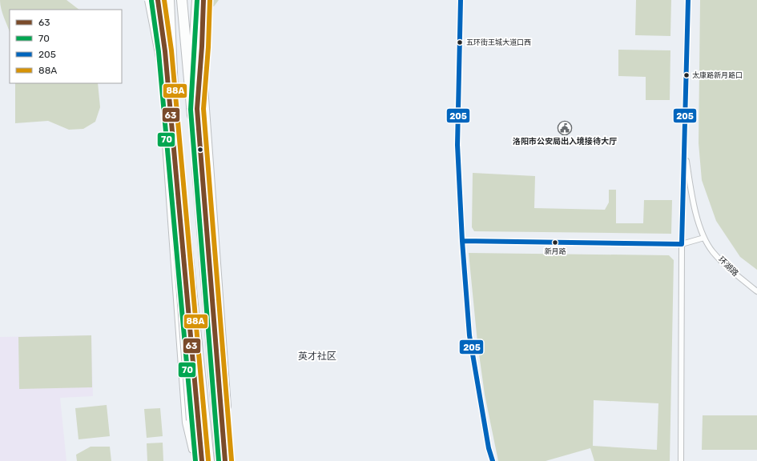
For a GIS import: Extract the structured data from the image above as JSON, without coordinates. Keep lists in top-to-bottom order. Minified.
{"streets":{"street":["环湖路"]},"districts":["英才社区"],"places":{"other":["五环街王城大道口西","太康路新月路口","新月路"],"public building":["洛阳市公安局出入境接待大厅"]},"lines":["transit line 63","transit line 70","transit line 205","transit line 88A"],"legend":["63","70","205","88A"]}
